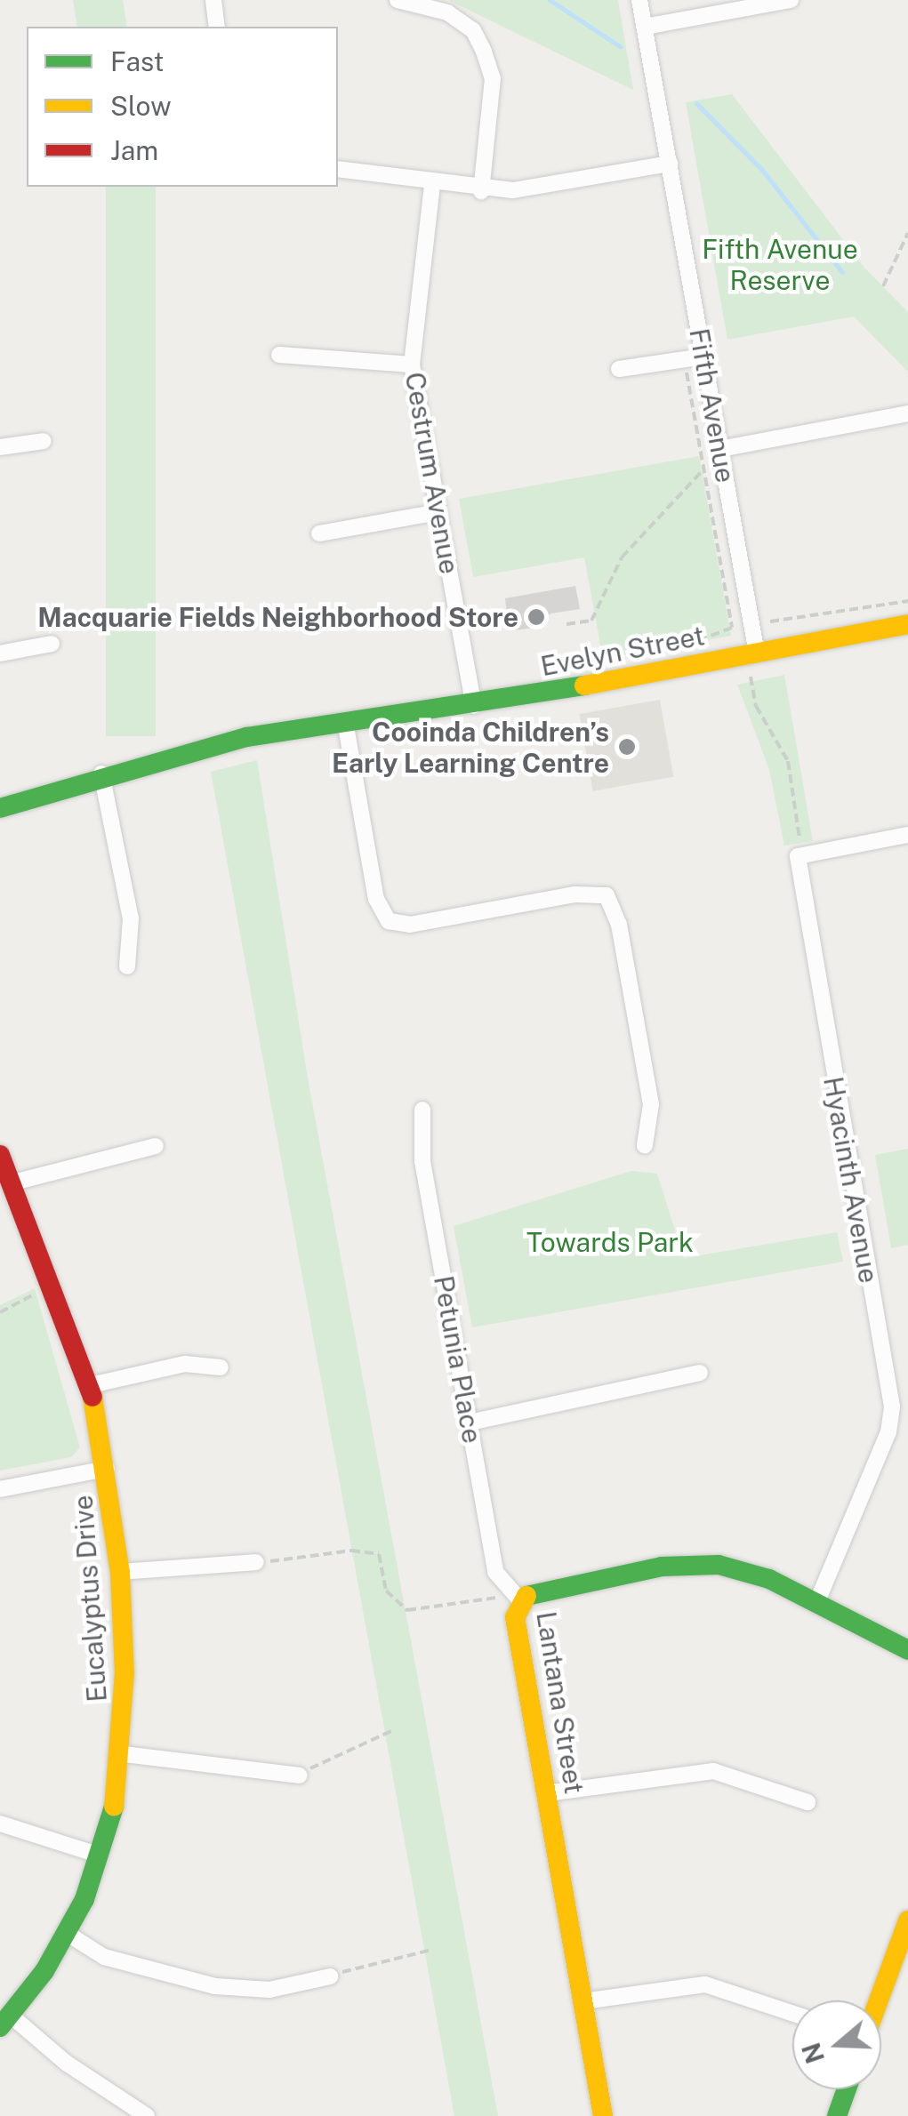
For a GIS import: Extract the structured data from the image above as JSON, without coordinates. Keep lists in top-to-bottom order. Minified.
{"streets":{"street":["Fifth Avenue","Cestrum Avenue","Evelyn Street","Hyacinth Avenue","Petunia Place","Eucalyptus Drive","Lantana Street"]},"crossings":[["Fifth Avenue","Evelyn Street"],["Cestrum Avenue","Evelyn Street"],["Hyacinth Avenue","Lantana Street"],["Petunia Place","Lantana Street"]],"parks":["Fifth Avenue Reserve","Towards Park"],"places":["Macquarie Fields Neighborhood Store","Cooinda Children’s Early Learning Centre"],"legend":["Fast","Slow","Jam"],"north":"left"}
